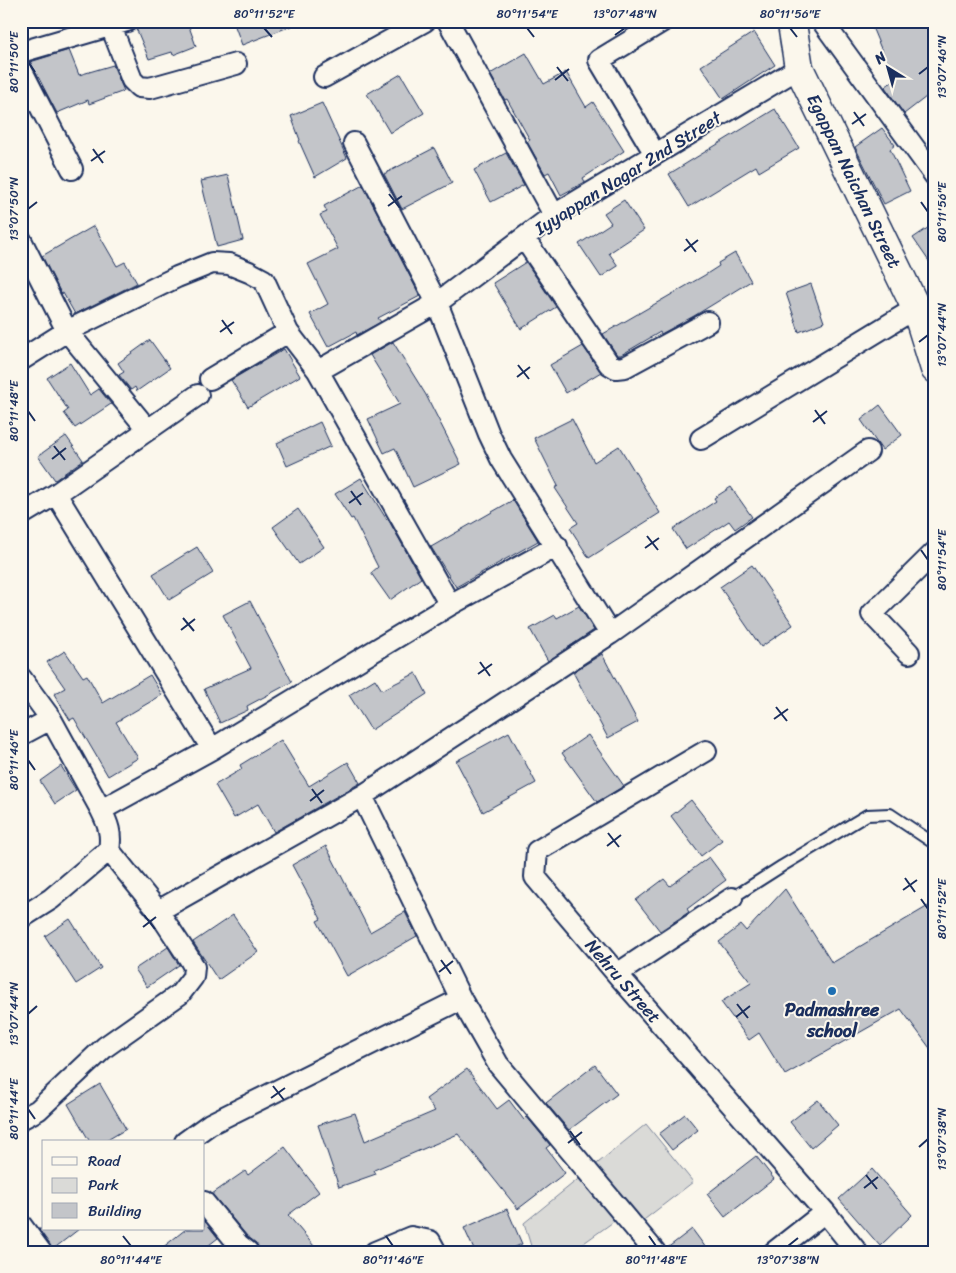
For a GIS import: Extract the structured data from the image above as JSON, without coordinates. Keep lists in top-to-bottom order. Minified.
{"streets":{"street":["Iyyappan Nagar 2nd Street","Egappan Naichan Street","Nehru Street"]},"crossings":[["Iyyappan Nagar 2nd Street","Egappan Naichan Street"]],"places":["Padmashree school"],"legend":["Road","Park","Building"],"north":"top left","coordinates":["80°11'52\"E","80°11'54\"E","13°07'48\"N","80°11'56\"E","80°11'50\"E","13°07'46\"N","13°07'50\"N","13°07'44\"N","80°11'48\"E","80°11'46\"E","80°11'44\"E","13°07'38\"N"]}
